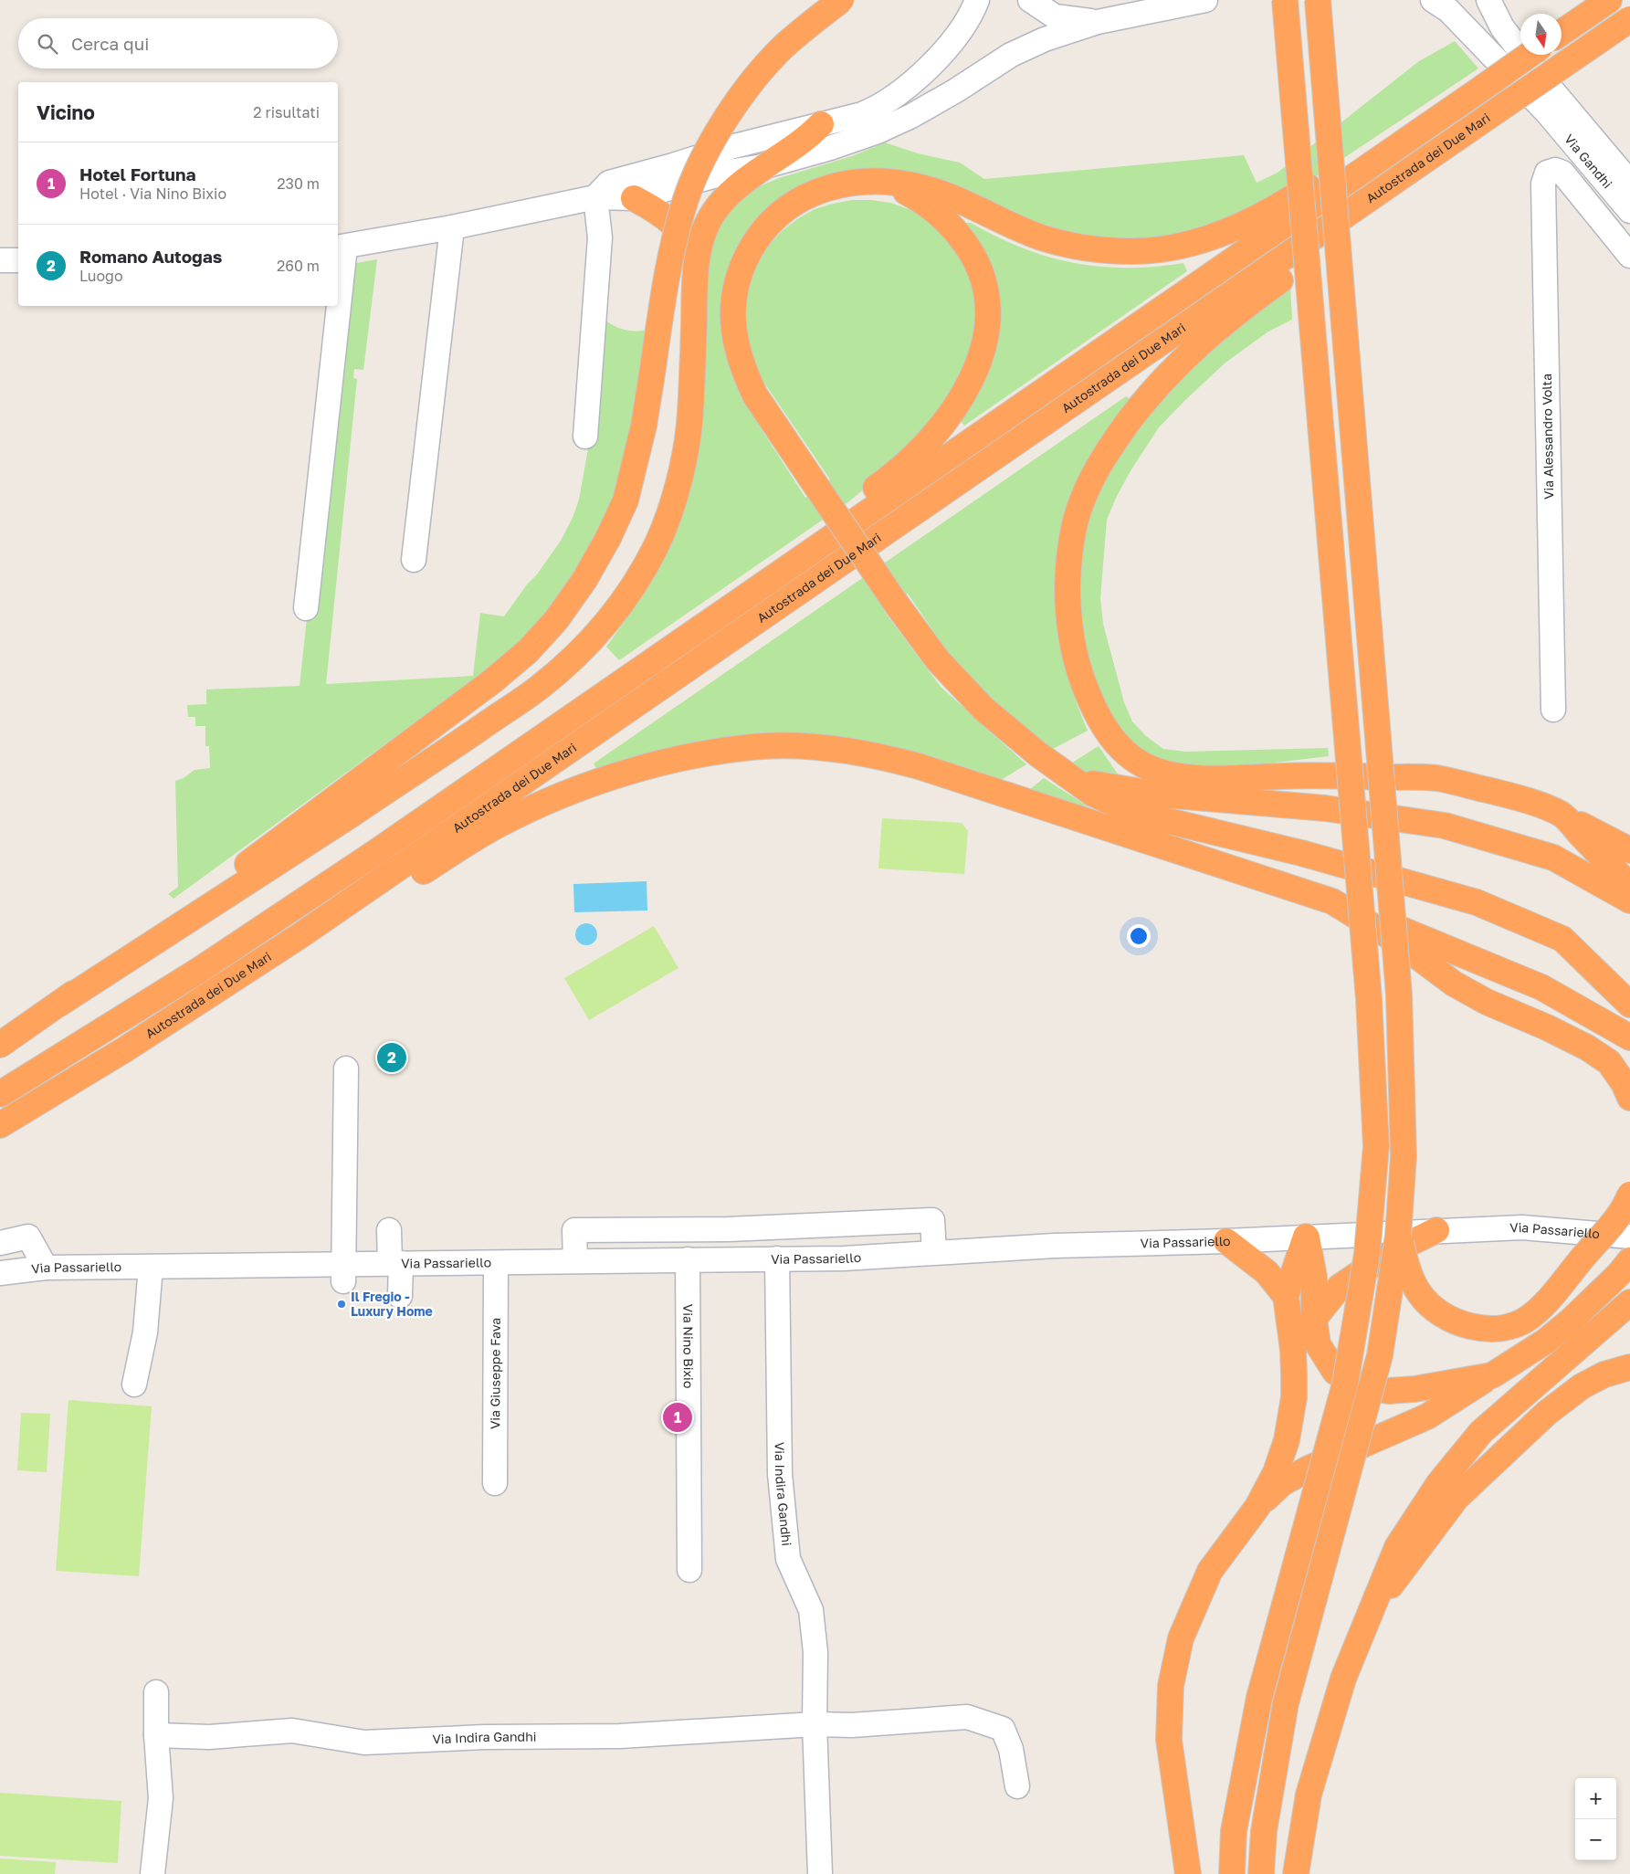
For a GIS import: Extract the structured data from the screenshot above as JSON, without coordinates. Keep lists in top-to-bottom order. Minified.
{"streets":{"highway":["Autostrada dei Due Mari"],"street":["Via Gandhi","Via Alessandro Volta","Via Passariello","Via Nino Bixio","Via Giuseppe Fava","Via Indira Gandhi"]},"crossings":[["Via Passariello","Via Nino Bixio"],["Via Passariello","Via Giuseppe Fava"],["Via Passariello","Via Indira Gandhi"]],"places":["Il Fregio - Luxury Home"],"north":"bottom","page":{"search":"Cerca qui","heading":["Vicino","2 risultati"],"list":[{"mark":"1","name":"Hotel Fortuna","note":"Hotel · Via Nino Bixio","value":"230 m"},{"mark":"2","name":"Romano Autogas","note":"Luogo","value":"260 m"}],"pins":["2","1"],"map_buttons":["+","−"]}}
